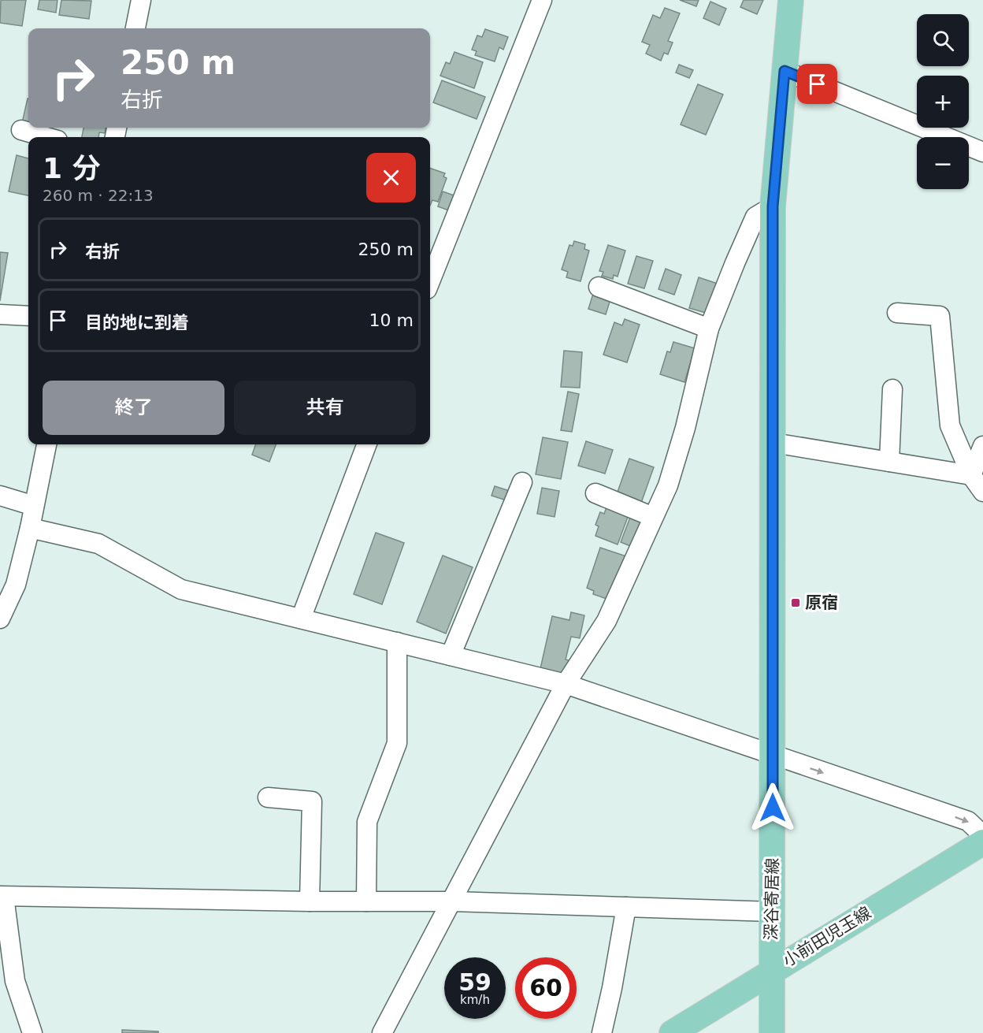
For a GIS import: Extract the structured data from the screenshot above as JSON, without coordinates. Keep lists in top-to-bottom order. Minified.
{"streets":{"main road":["深谷寄居線","小前田児玉線"]},"crossings":[["深谷寄居線","小前田児玉線"]],"places":{"transit":["原宿"]},"page":{"map_buttons":["+","−"],"turn":["250 m","右折"],"heading":["1 分","260 m · 22:13"],"list":[{"name":"右折","value":"250 m"},{"name":"目的地に到着","value":"10 m"}],"buttons":["終了","共有"],"speed":"59 km/h","limit":"60"}}
